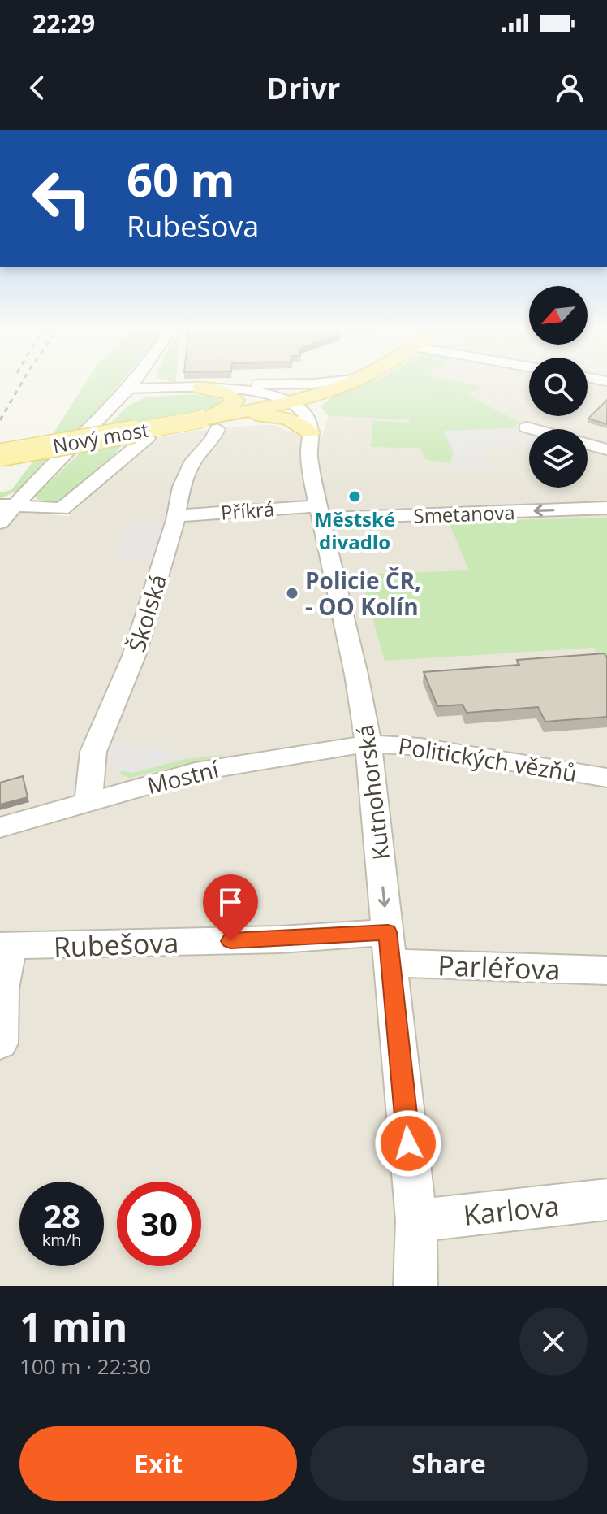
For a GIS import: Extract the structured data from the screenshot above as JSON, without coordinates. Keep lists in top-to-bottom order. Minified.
{"streets":{"main road":["Nový most"],"street":["Příkrá","Smetanova","Školská","Politických vězňů","Mostní","Kutnohorská","Rubešova","Parléřova","Karlova"]},"crossings":[["Nový most","Školská"],["Příkrá","Smetanova"],["Příkrá","Školská"],["Příkrá","Kutnohorská"],["Smetanova","Kutnohorská"],["Školská","Mostní"],["Politických vězňů","Mostní"],["Politických vězňů","Kutnohorská"],["Mostní","Kutnohorská"],["Kutnohorská","Rubešova"],["Kutnohorská","Parléřova"],["Kutnohorská","Karlova"],["Rubešova","Parléřova"]],"one_way":["Smetanova"],"places":["Městské divadlo","Policie ČR, - OO Kolín"],"north":"bottom left","page":{"status":"22:29","header":"Drivr","turn":["60 m","Rubešova"],"speed":"28 km/h","limit":"30","heading":["1 min","100 m · 22:30"],"buttons":["Exit","Share"]}}
